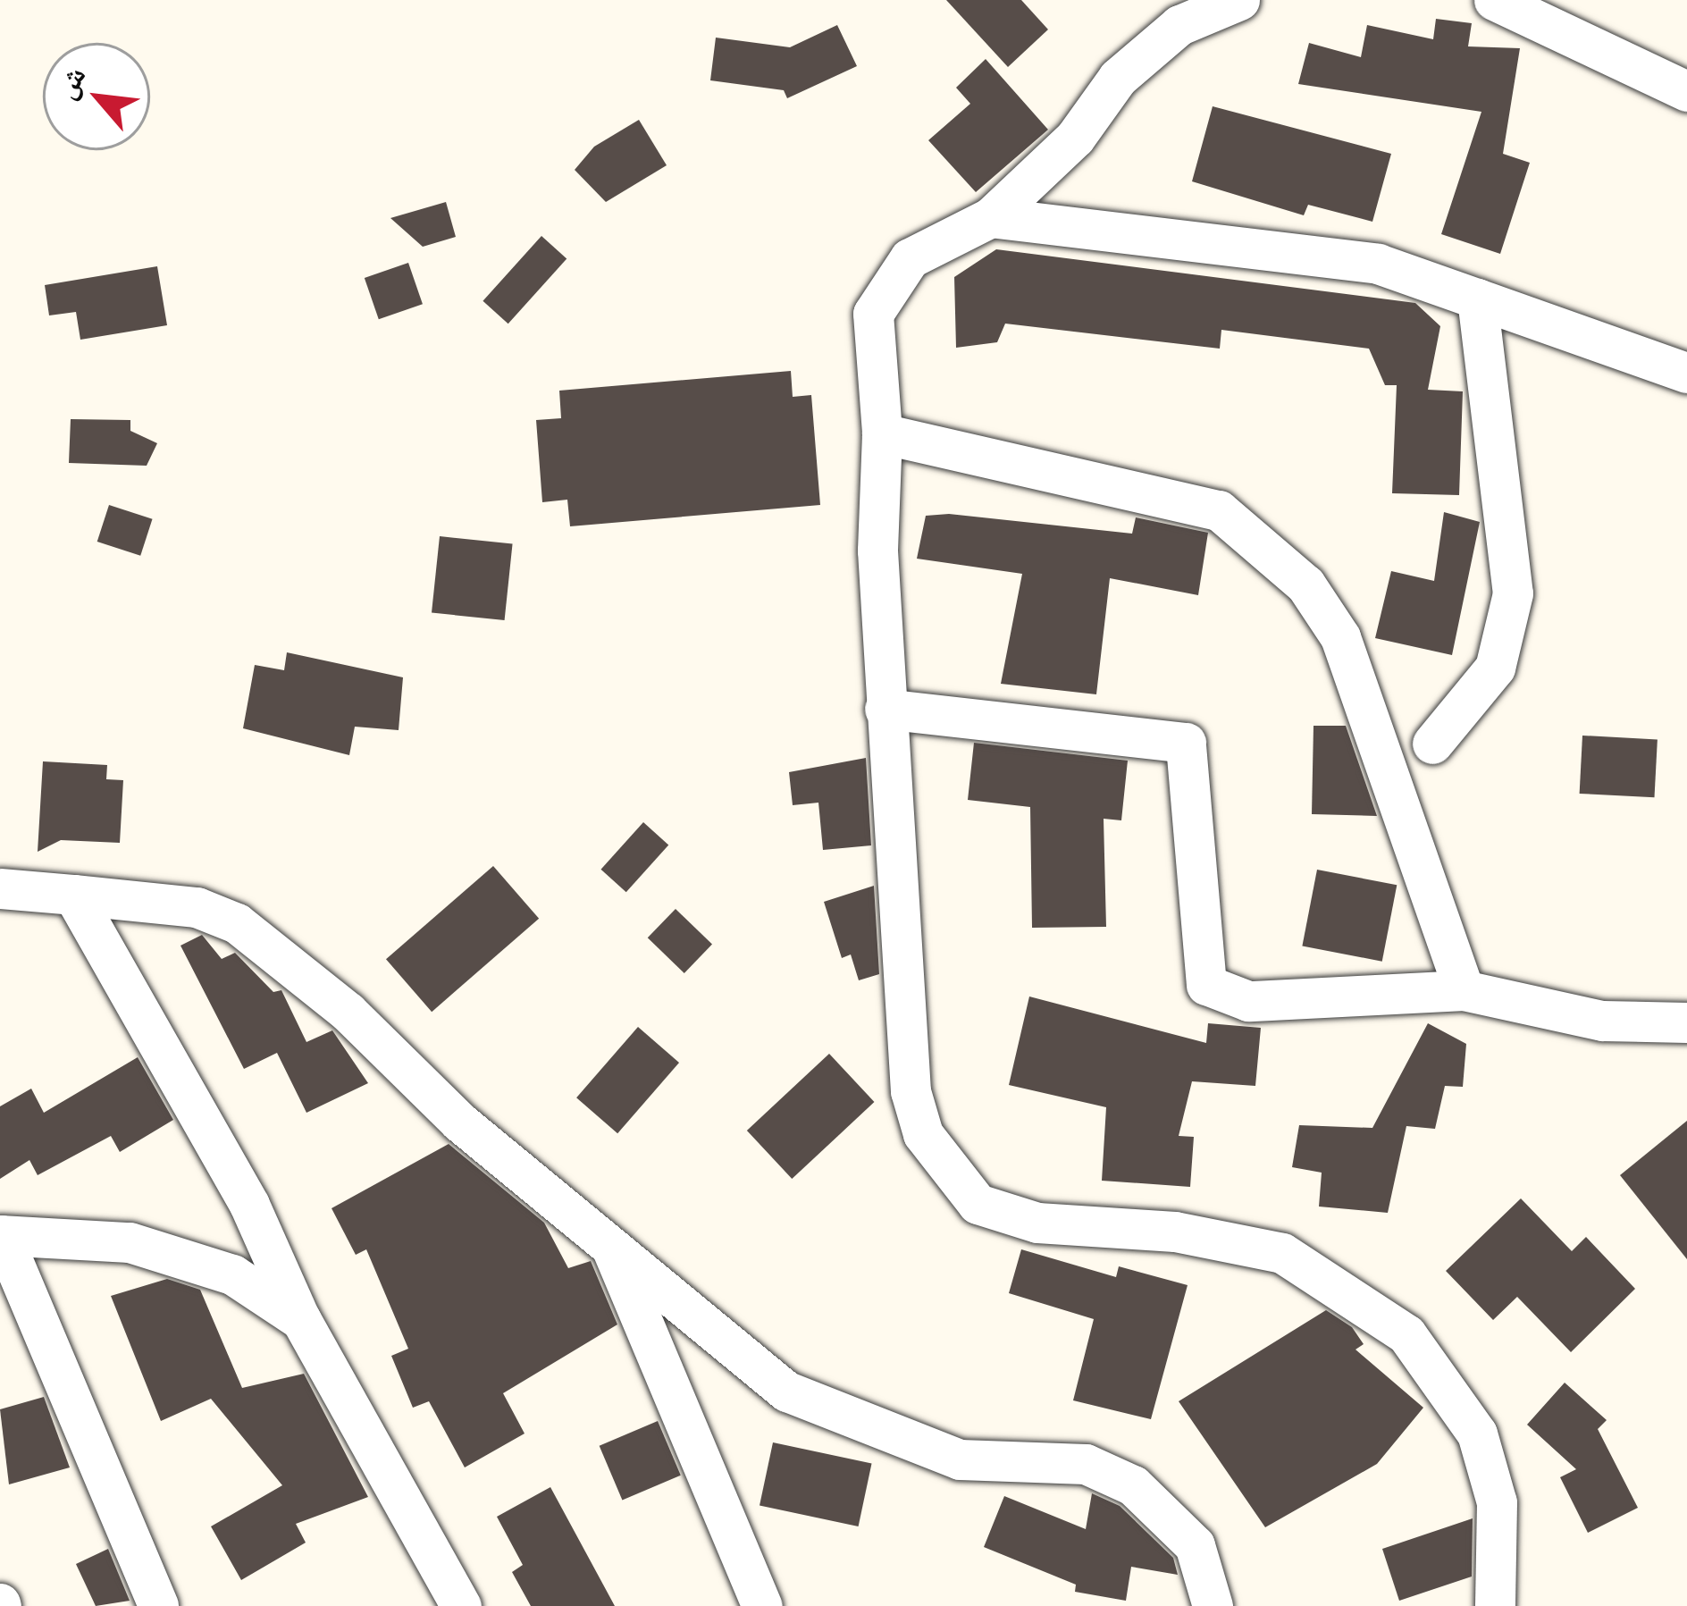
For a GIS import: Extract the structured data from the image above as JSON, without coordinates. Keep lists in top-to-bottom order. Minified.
{"north":"top left"}
